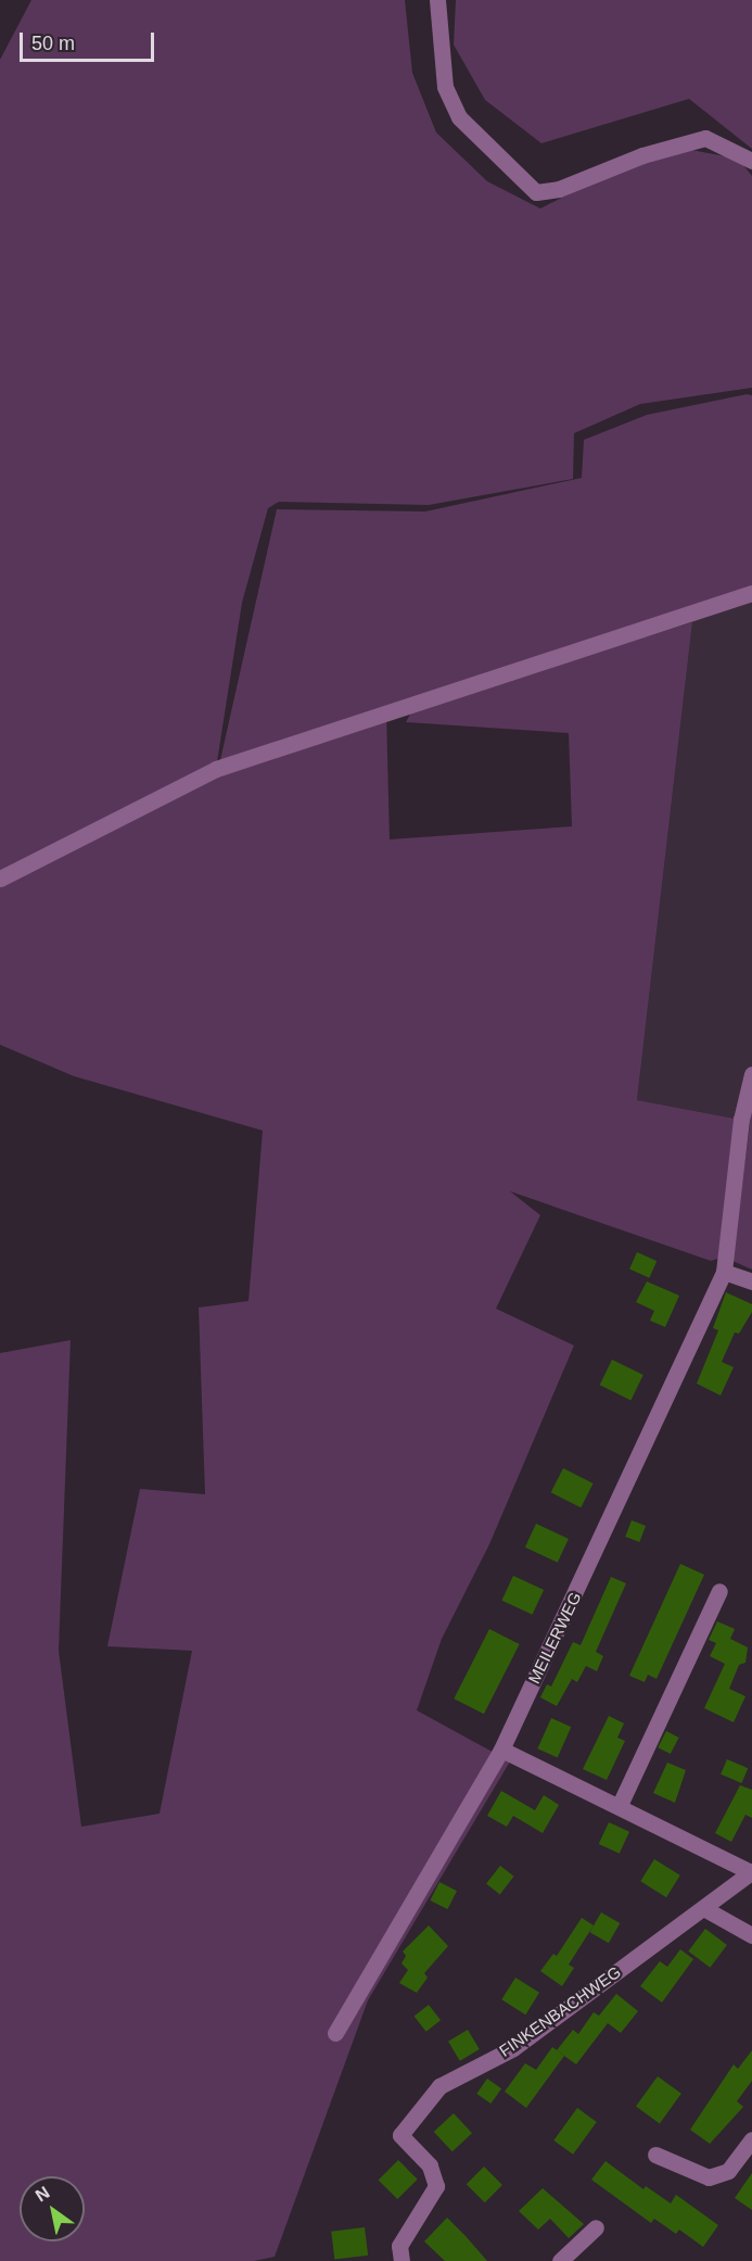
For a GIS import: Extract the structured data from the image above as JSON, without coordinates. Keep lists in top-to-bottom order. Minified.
{"streets":{"street":["MEILERWEG","FINKENBACHWEG"]},"scale_bar":"50 m","north":"top left"}
